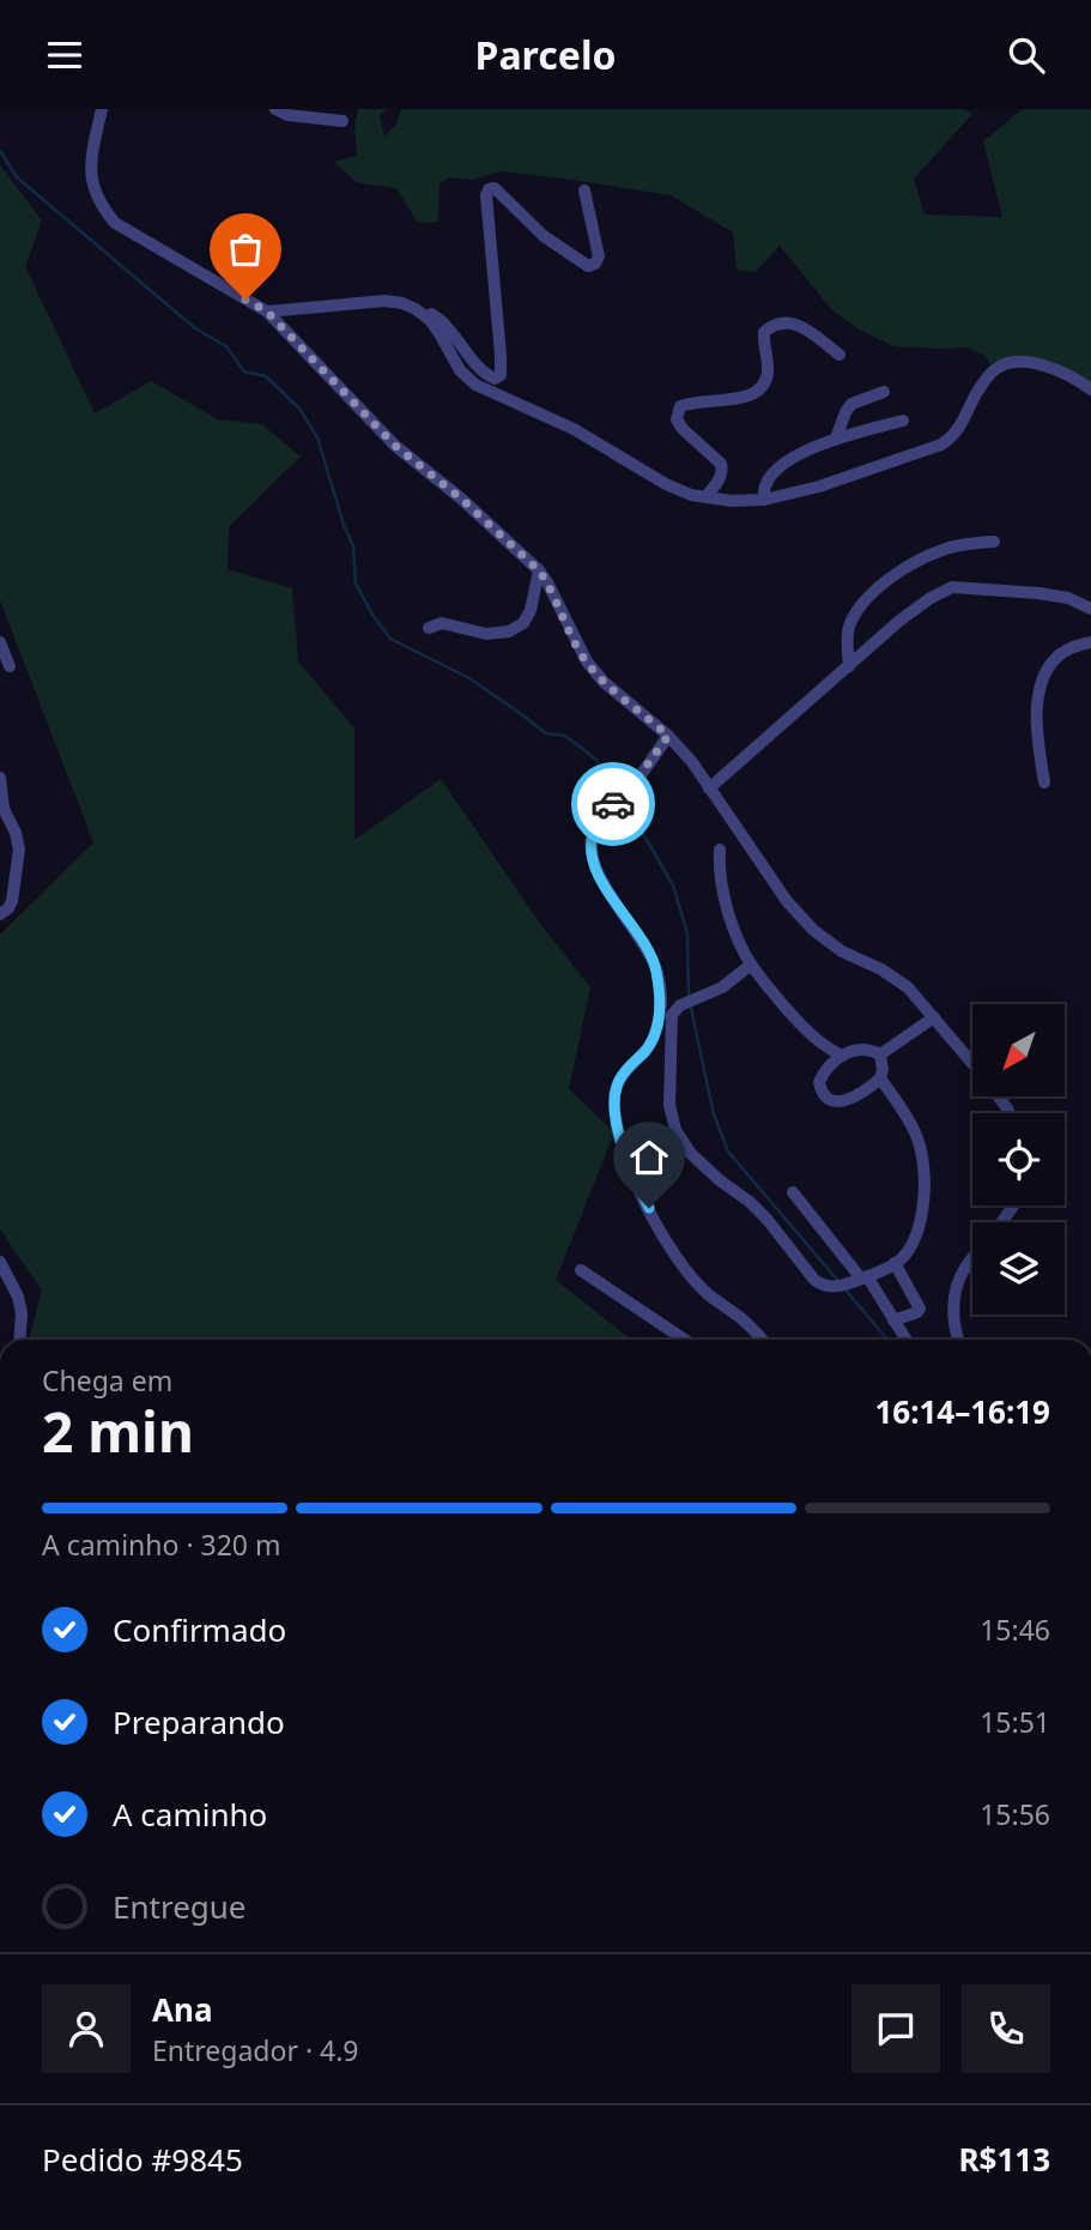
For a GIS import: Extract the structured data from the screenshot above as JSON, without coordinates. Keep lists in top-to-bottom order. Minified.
{"north":"bottom left","page":{"header":"Parcelo","heading":["2 min","Chega em","16:14–16:19"],"panel":["Ana","Entregador · 4.9","Pedido #9845","R$113"],"bar":"A caminho · 320 m","list":[["Confirmado","15:46"],["Preparando","15:51"],["A caminho","15:56"],"Entregue"]}}
